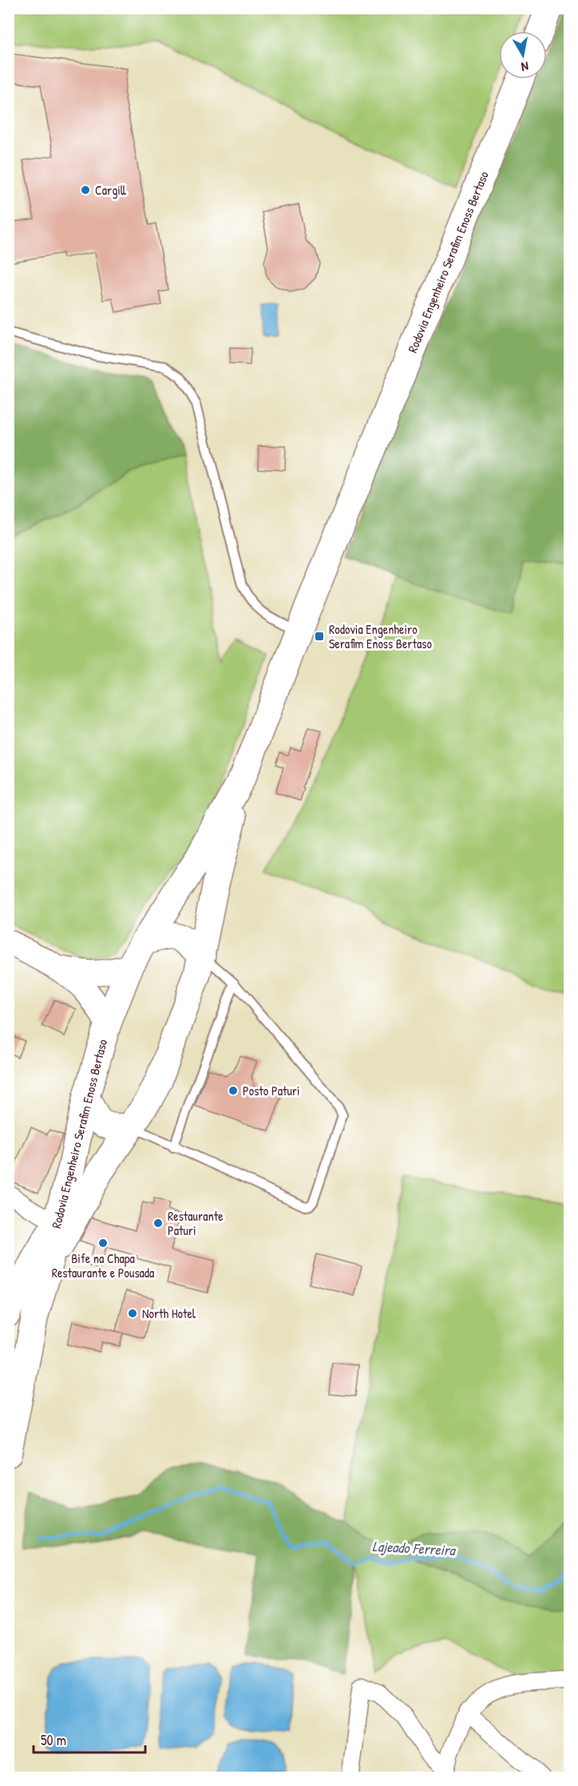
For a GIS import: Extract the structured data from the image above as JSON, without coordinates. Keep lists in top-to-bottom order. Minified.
{"streets":{"highway":["Rodovia Engenheiro Serafim Enoss Bertaso"]},"water":["Lajeado Ferreira"],"places":{"other":["Cargill","Posto Paturi","Restaurante Paturi","Bife na Chapa Restaurante e Pousada","North Hotel"],"transit":["Rodovia Engenheiro Serafim Enoss Bertaso"]},"scale_bar":"50 m","north":"bottom"}
